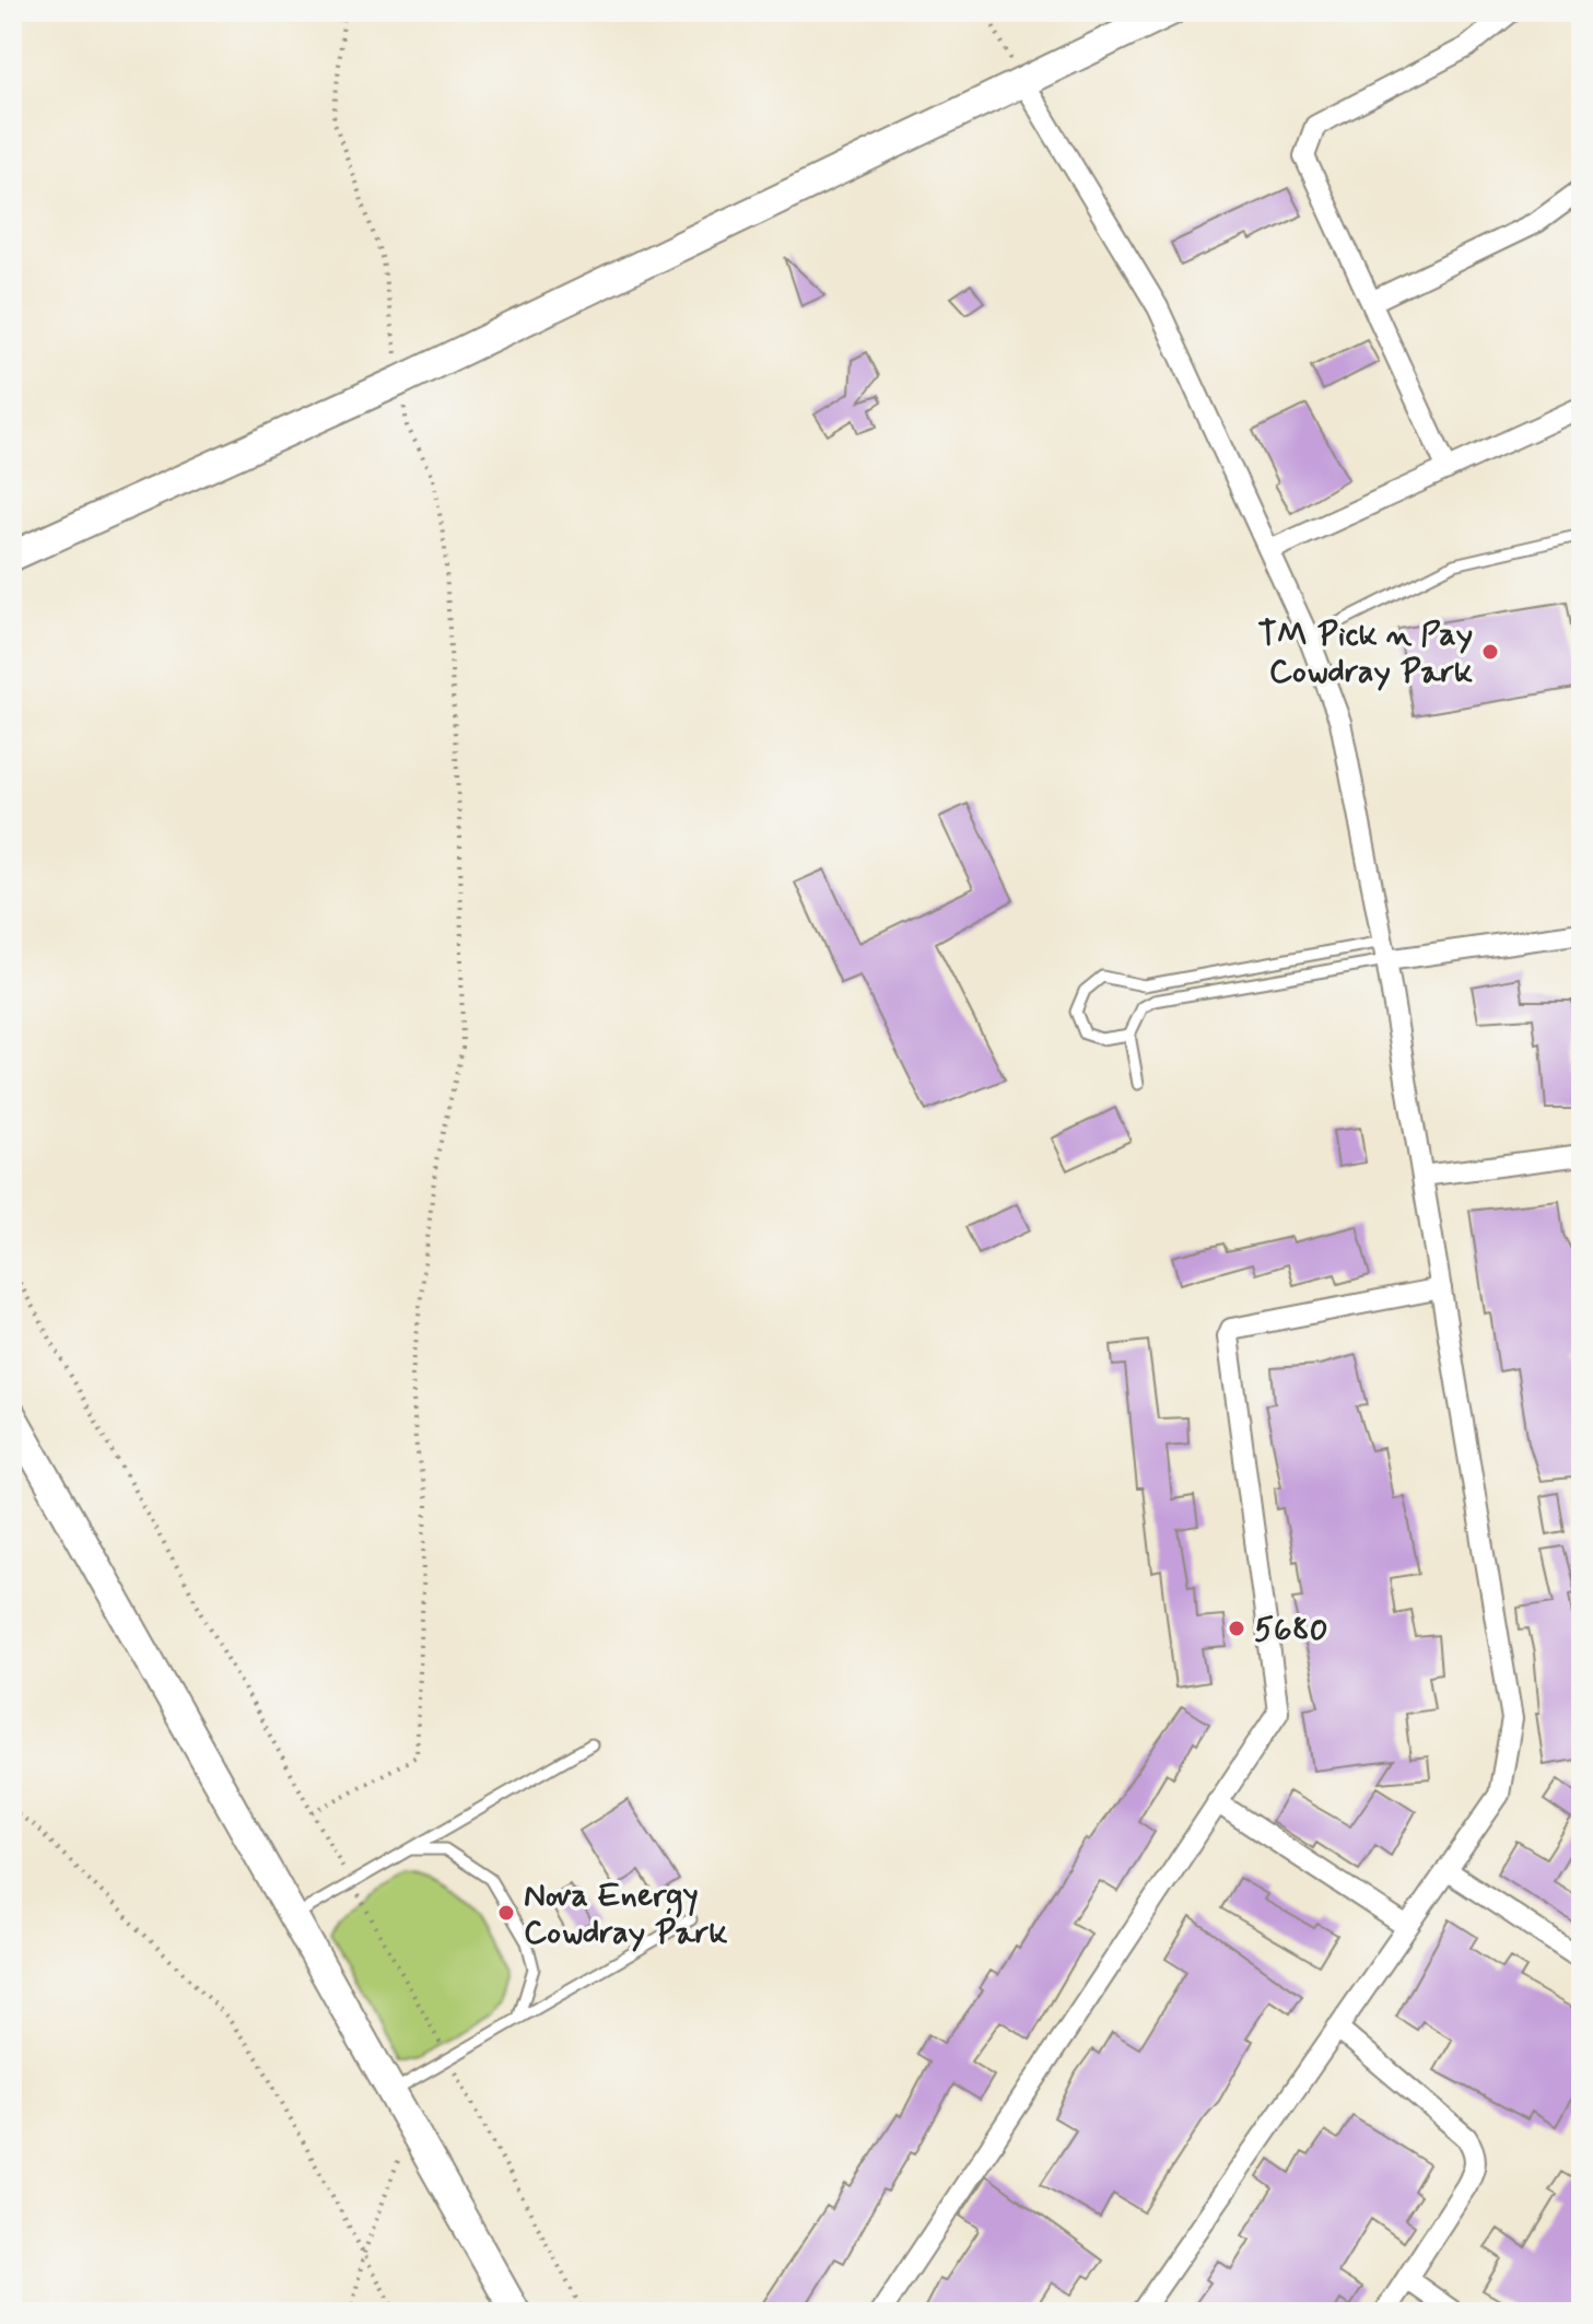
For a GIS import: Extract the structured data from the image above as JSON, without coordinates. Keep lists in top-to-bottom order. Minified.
{"places":["TM Pick n Pay Cowdray Park","5680","Nova Energy Cowdray Park"]}
